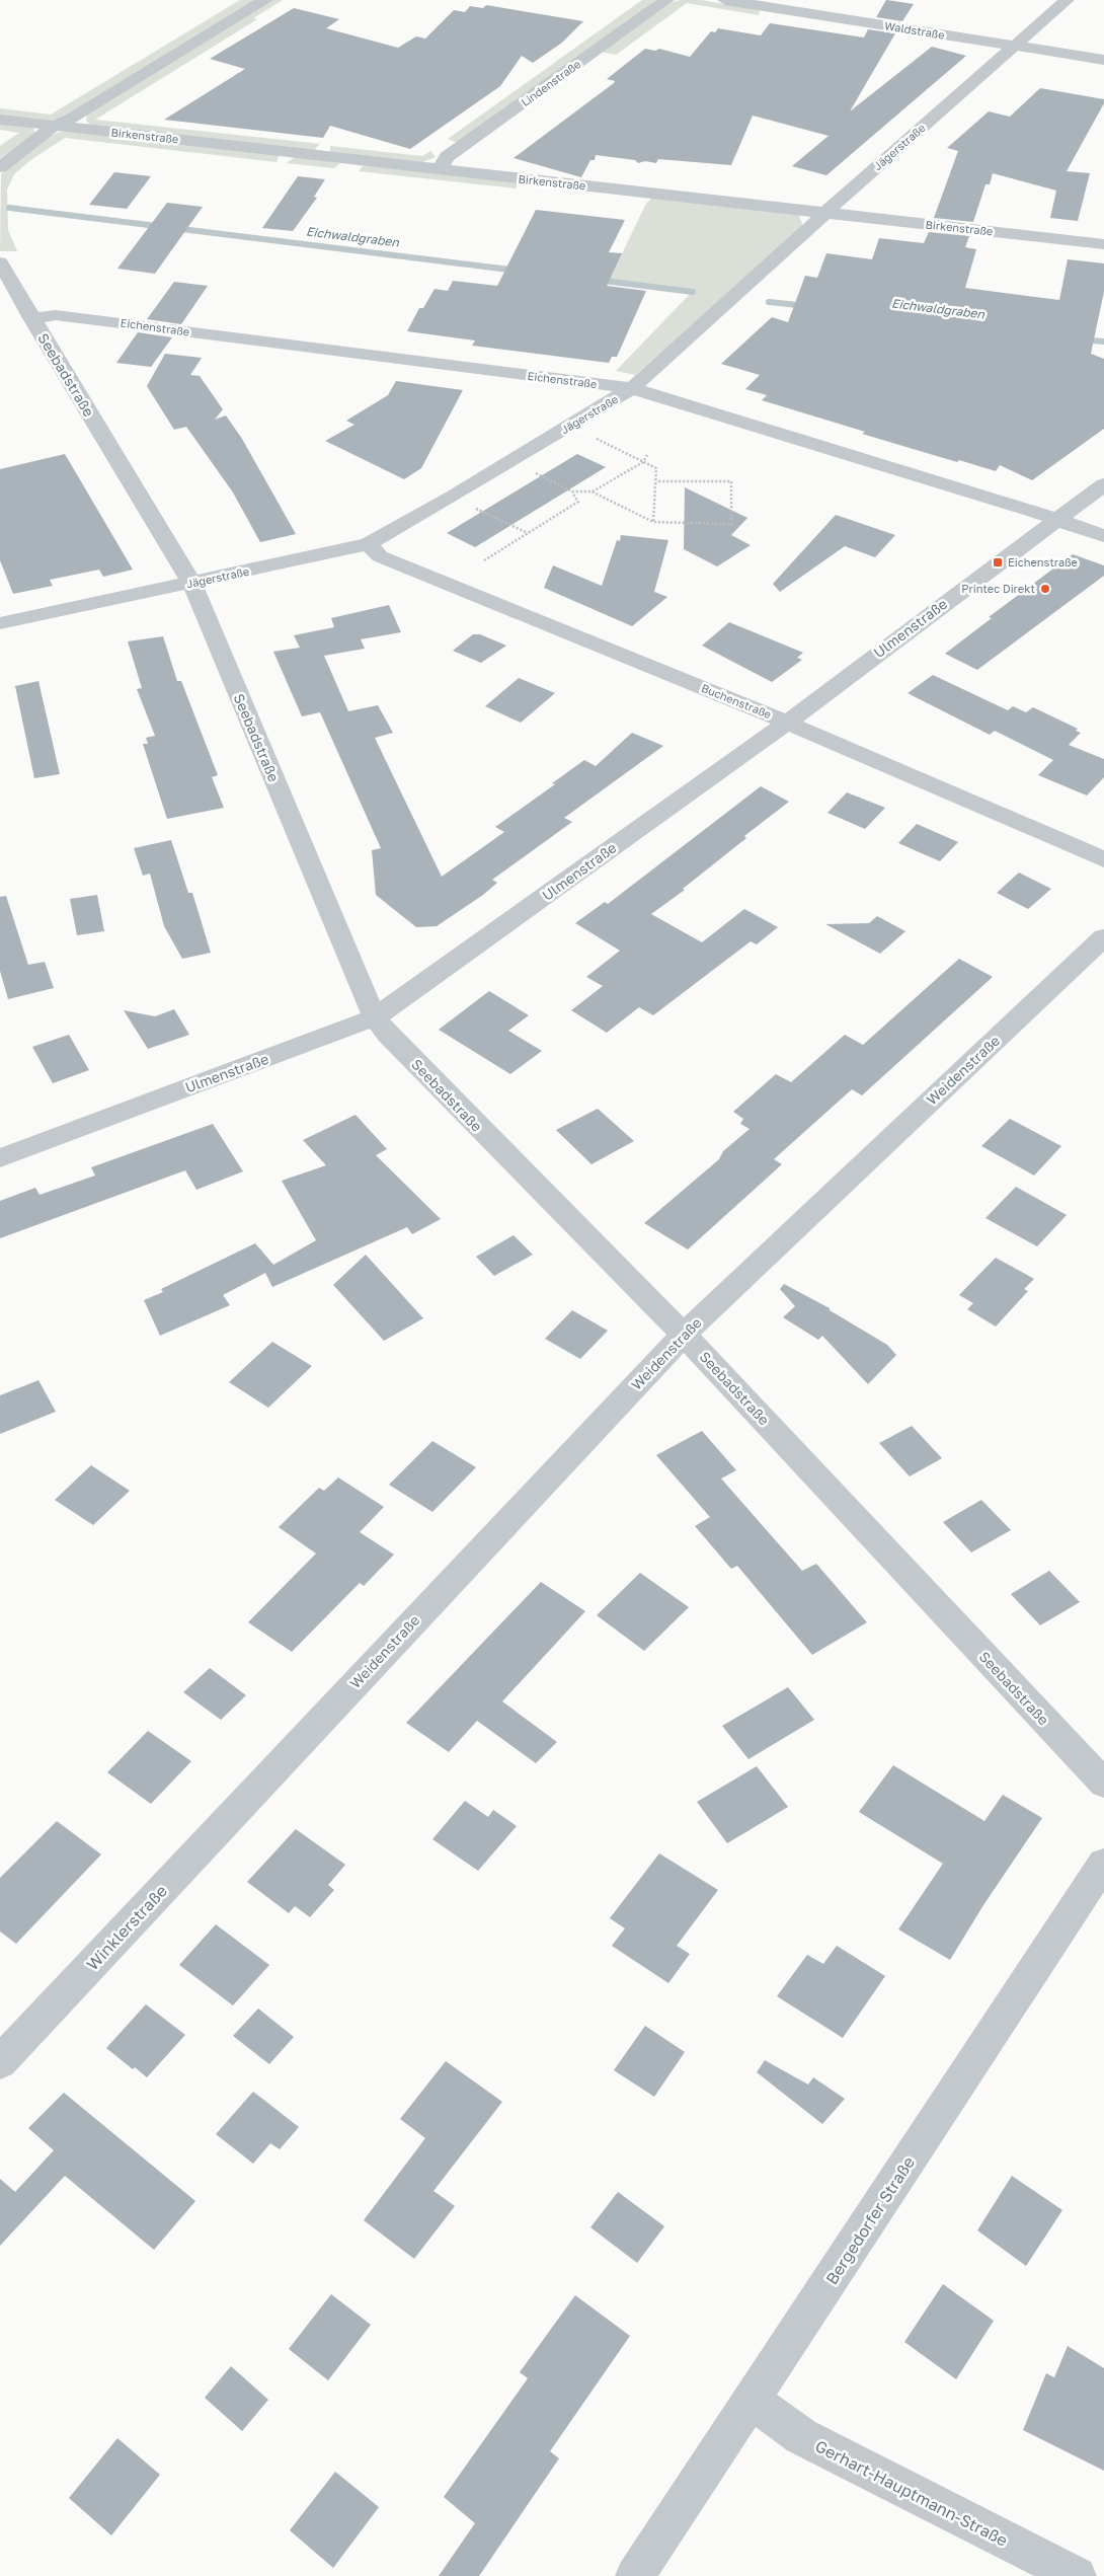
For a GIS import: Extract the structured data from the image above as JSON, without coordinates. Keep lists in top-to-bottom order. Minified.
{"streets":{"street":["Waldstraße","Lindenstraße","Birkenstraße","Jägerstraße","Eichenstraße","Seebadstraße","Ulmenstraße","Buchenstraße","Weidenstraße","Winklerstraße","Bergedorfer Straße","Gerhart-Hauptmann-Straße"]},"crossings":[["Waldstraße","Jägerstraße"],["Lindenstraße","Birkenstraße"],["Birkenstraße","Jägerstraße"],["Jägerstraße","Eichenstraße"],["Jägerstraße","Seebadstraße"],["Jägerstraße","Buchenstraße"],["Eichenstraße","Seebadstraße"],["Eichenstraße","Ulmenstraße"],["Seebadstraße","Ulmenstraße"],["Seebadstraße","Weidenstraße"],["Ulmenstraße","Buchenstraße"],["Weidenstraße","Winklerstraße"],["Bergedorfer Straße","Gerhart-Hauptmann-Straße"]],"water":["Eichwaldgraben"],"places":{"transit":["Eichenstraße"],"other":["Printec Direkt"]}}
